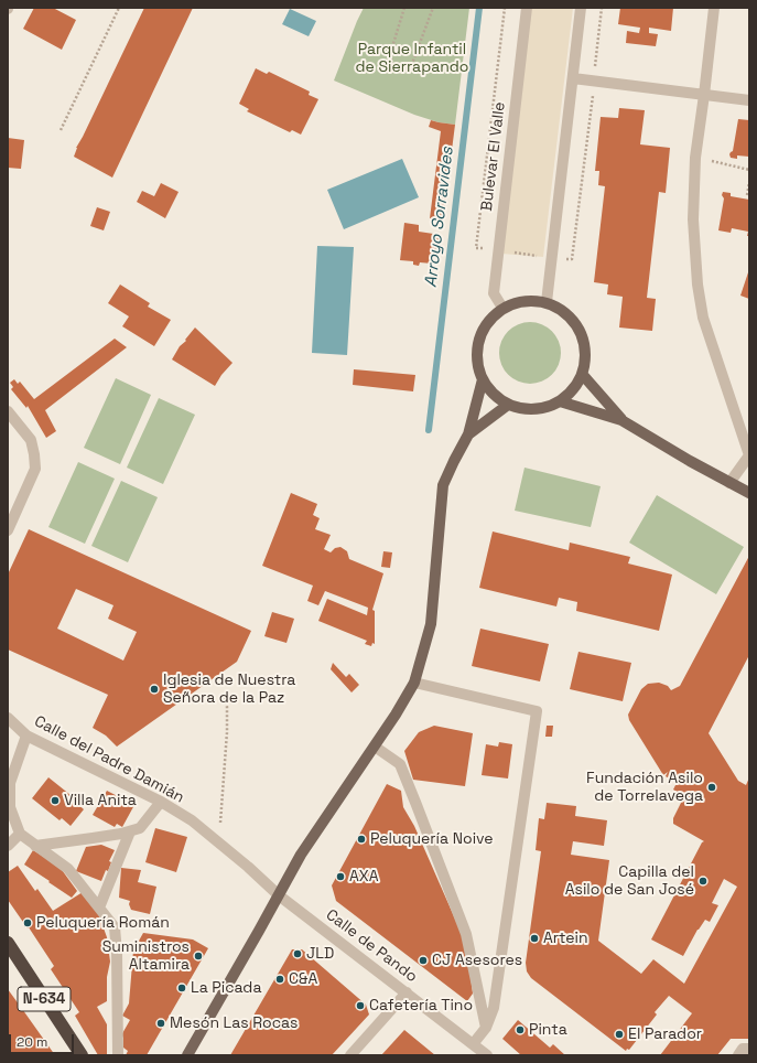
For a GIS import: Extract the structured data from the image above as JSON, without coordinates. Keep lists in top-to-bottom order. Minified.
{"streets":{"highway":["N-634"],"street":["Bulevar El Valle","Calle del Padre Damián","Calle de Pando"]},"crossings":[["Calle del Padre Damián","Calle de Pando"]],"water":["Arroyo Sorravides"],"parks":["Parque Infantil de Sierrapando"],"places":["Iglesia de Nuestra Señora de la Paz","Fundación Asilo de Torrelavega","Villa Anita","Peluquería Noive","AXA","Capilla del Asilo de San José","Peluquería Román","Artein","JLD","Suministros Altamira","CJ Asesores","C&A","La Picada","Cafetería Tino","Mesón Las Rocas","Pinta","El Parador"],"scale_bar":"20 m"}
